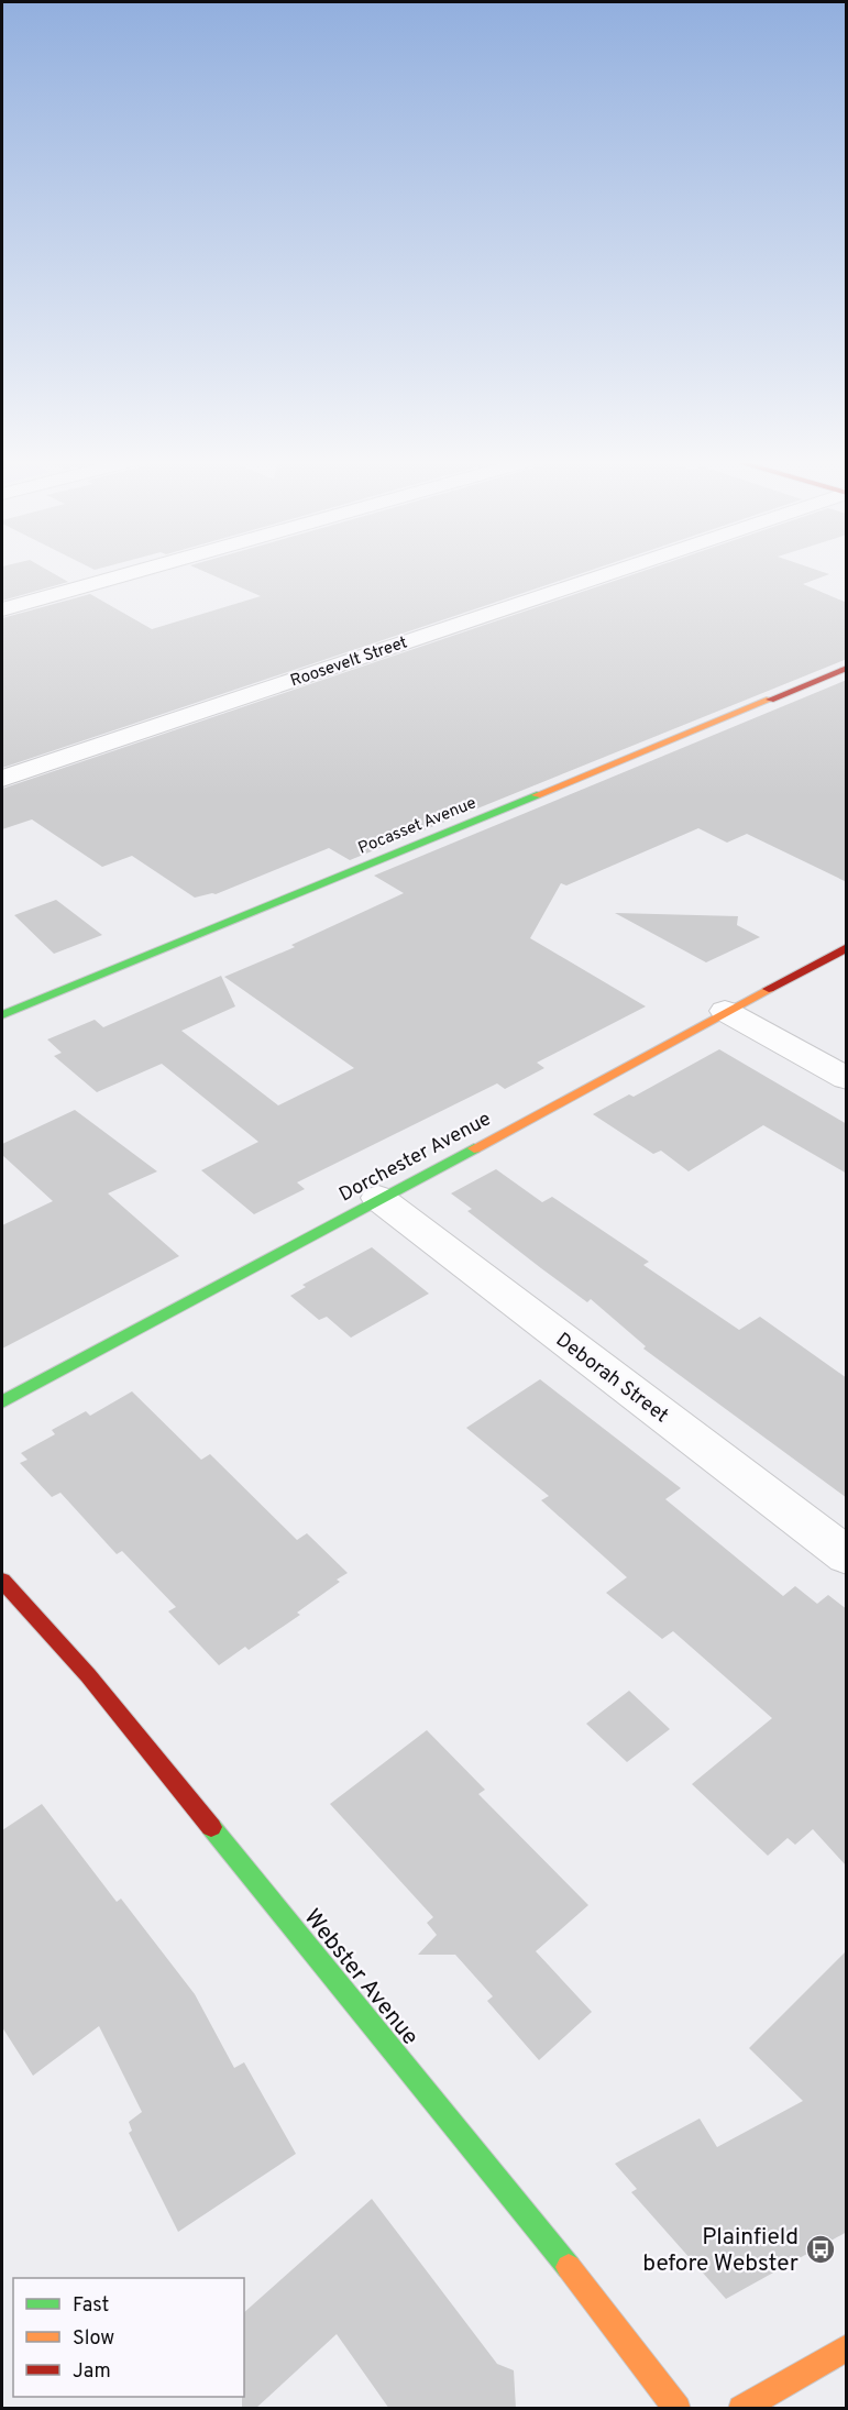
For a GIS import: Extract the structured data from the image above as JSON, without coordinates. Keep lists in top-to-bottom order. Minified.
{"streets":{"street":["Roosevelt Street","Pocasset Avenue","Dorchester Avenue","Deborah Street","Webster Avenue"]},"crossings":[["Dorchester Avenue","Deborah Street"]],"places":{"bus stop":["Plainfield before Webster"]},"legend":["Fast","Slow","Jam"]}
